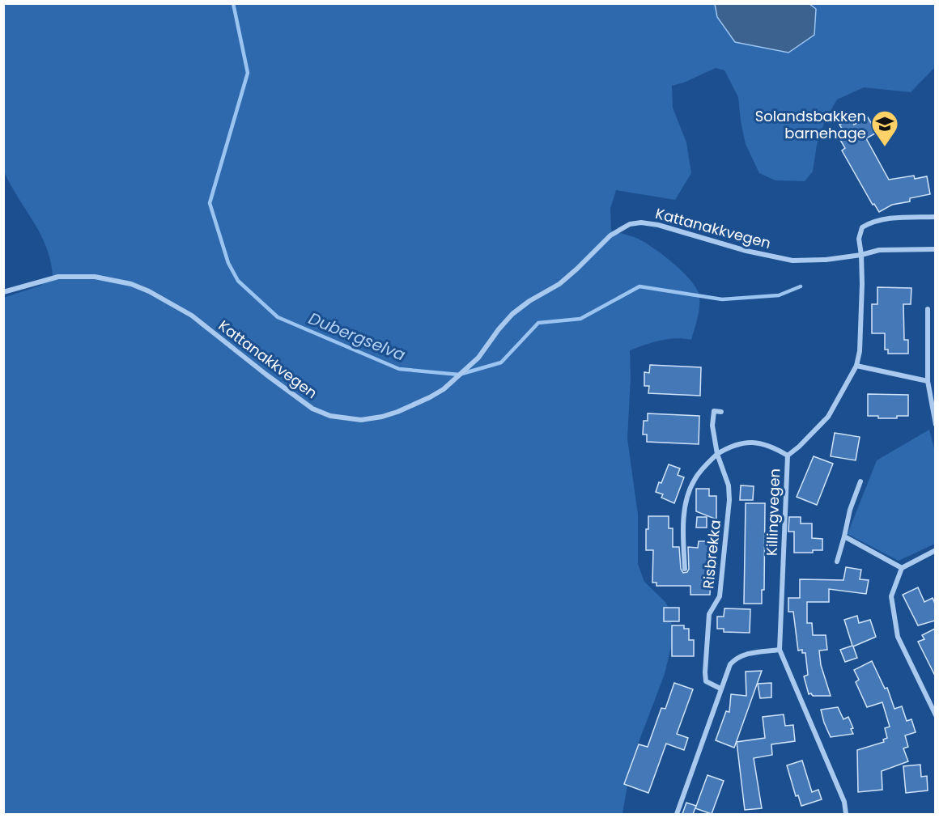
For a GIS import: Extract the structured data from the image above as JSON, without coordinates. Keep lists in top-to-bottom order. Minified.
{"streets":{"street":["Kattanakkvegen","Killingvegen","Risbrekka"]},"crossings":[["Kattanakkvegen","Killingvegen"],["Killingvegen","Risbrekka"]],"water":["Dubergselva"],"places":{"school or university":["Solandsbakken barnehage"]}}
